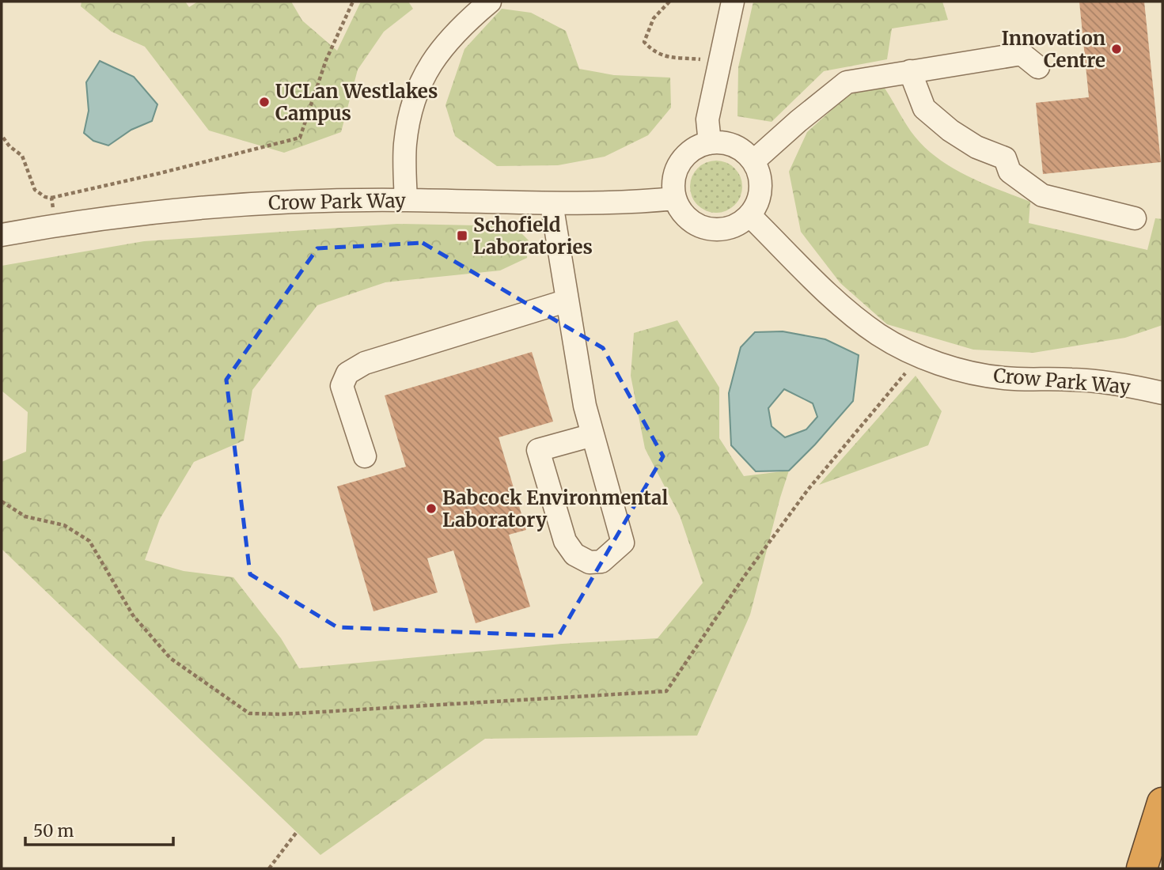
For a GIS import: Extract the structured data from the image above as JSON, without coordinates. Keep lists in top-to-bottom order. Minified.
{"streets":{"street":["Crow Park Way"]},"places":{"other":["Innovation Centre","UCLan Westlakes Campus","Babcock Environmental Laboratory"],"transit":["Schofield Laboratories"]},"scale_bar":"50 m"}
